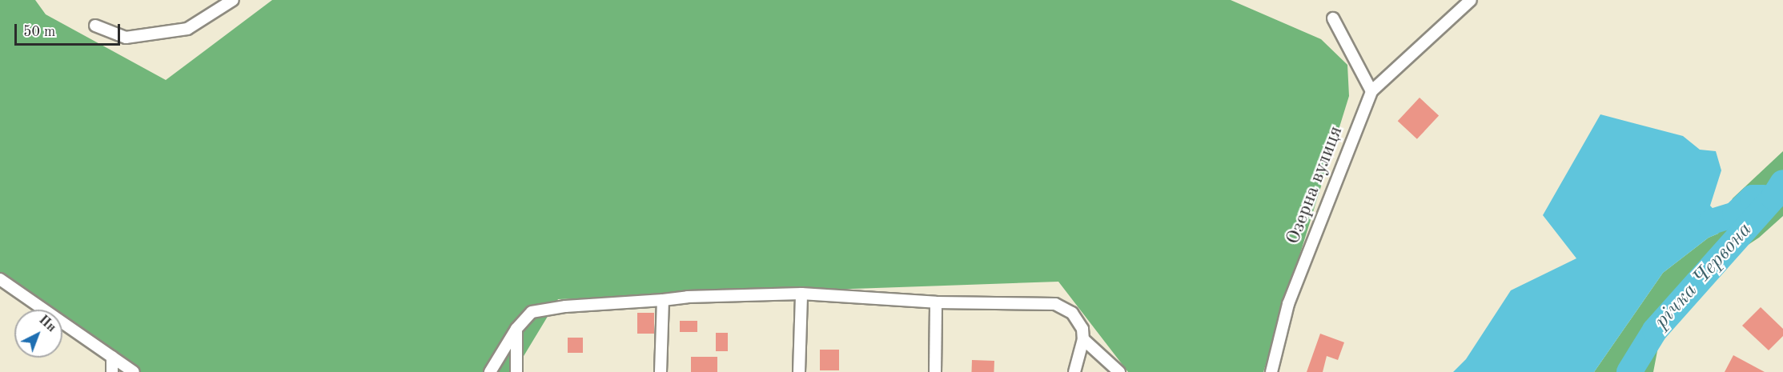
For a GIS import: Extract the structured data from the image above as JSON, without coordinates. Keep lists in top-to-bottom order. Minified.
{"streets":{"street":["Озерна вулиця"]},"water":["річка Червона"],"scale_bar":"50 m","north":"top right"}
